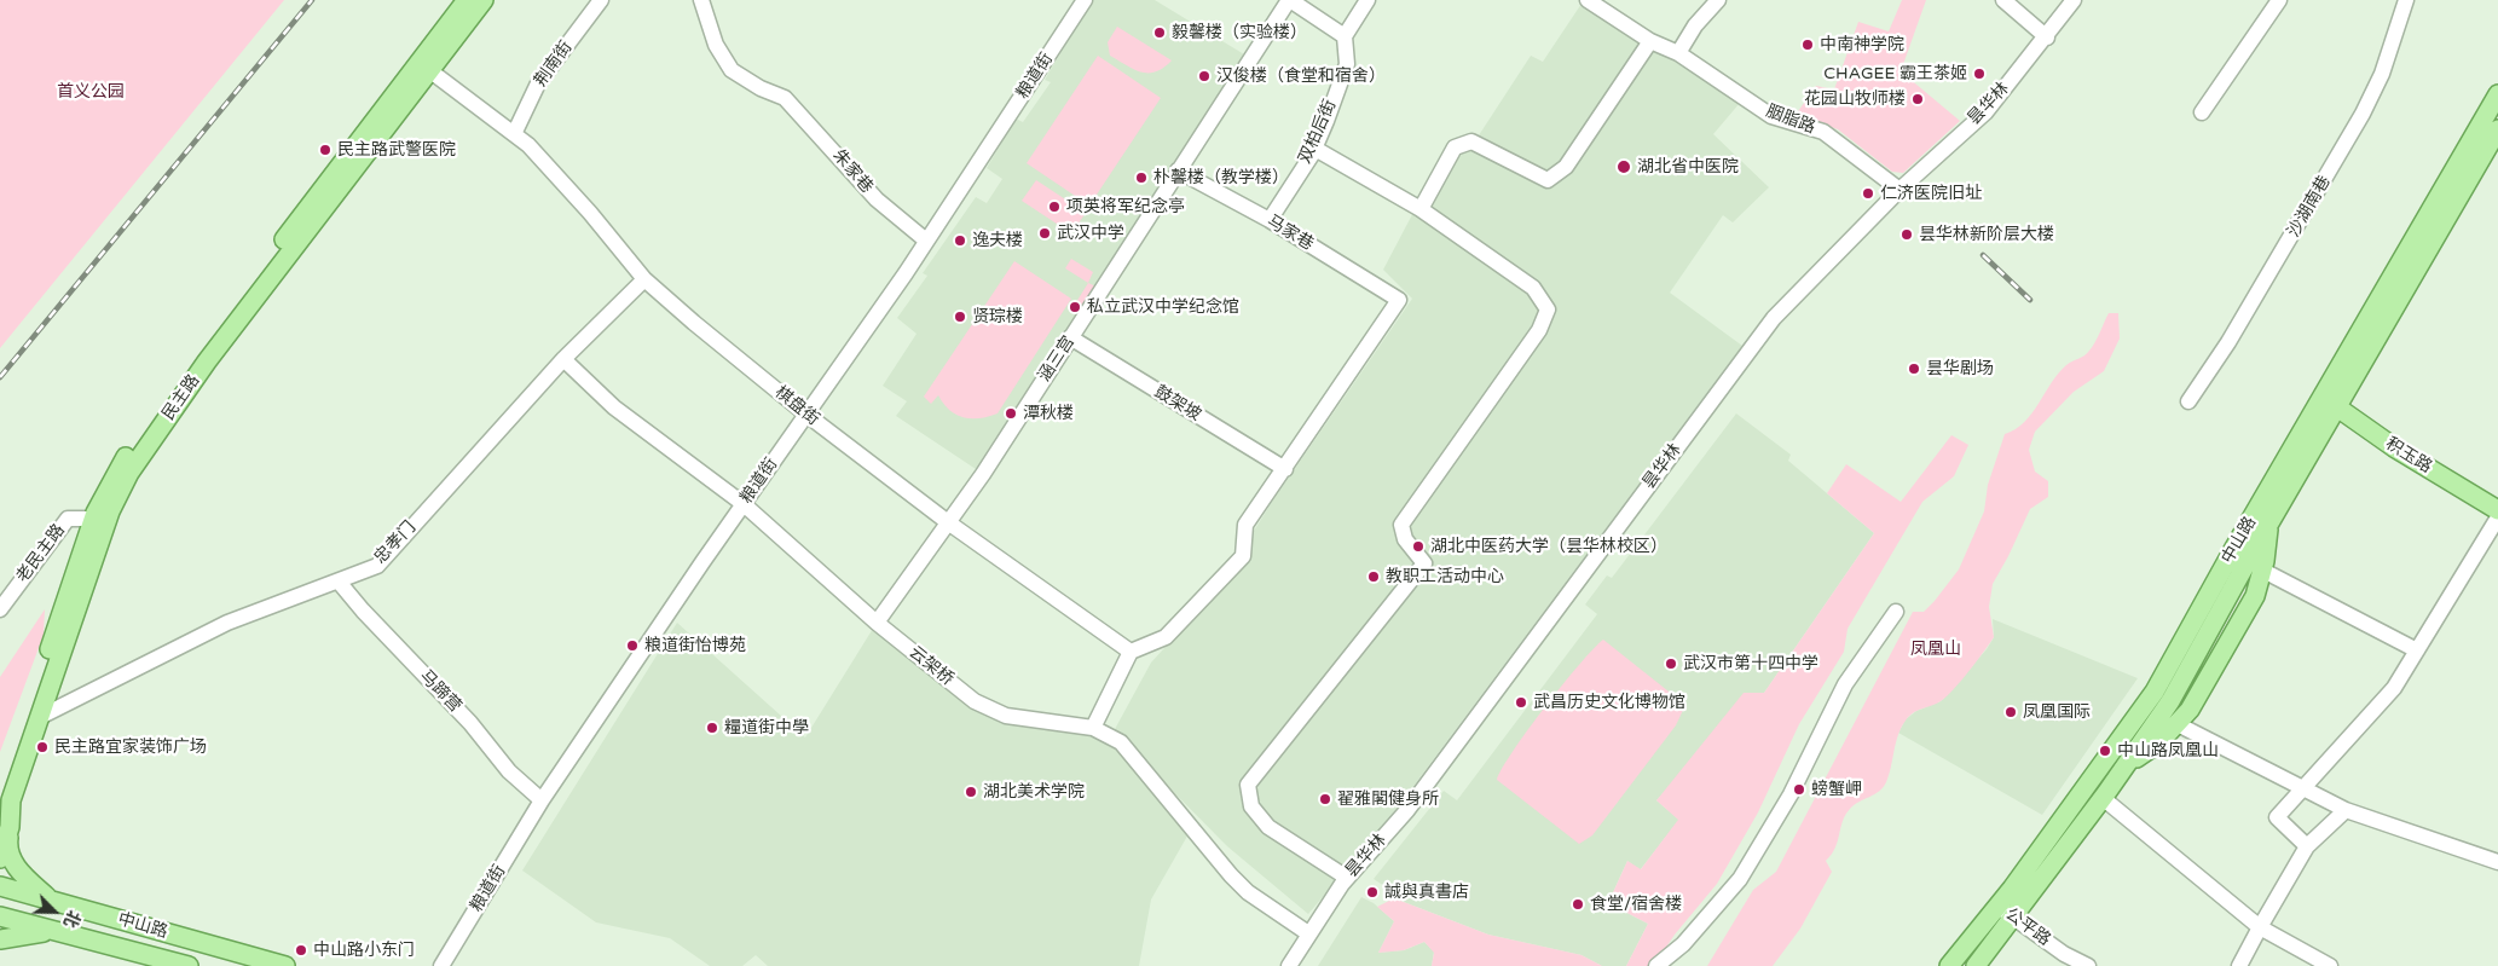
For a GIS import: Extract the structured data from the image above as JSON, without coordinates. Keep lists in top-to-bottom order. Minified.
{"streets":{"main road":["民主路","积玉路","中山路"],"street":["荆南街","粮道街","昙华林","胭脂路","双柏后街","朱家巷","沙湖南巷","马家巷","涵三宫","鼓架坡","棋盘街","忠孝门","老民主路","云架桥","马蹄营","公平路"]},"crossings":[["荆南街","棋盘街"],["粮道街","朱家巷"],["粮道街","棋盘街"],["粮道街","云架桥"],["粮道街","马蹄营"],["昙华林","胭脂路"],["昙华林","云架桥"],["双柏后街","马家巷"],["马家巷","涵三宫"],["马家巷","鼓架坡"],["涵三宫","鼓架坡"],["涵三宫","棋盘街"],["涵三宫","云架桥"],["民主路","棋盘街"],["民主路","忠孝门"],["民主路","老民主路"],["棋盘街","忠孝门"],["积玉路","中山路"],["中山路","公平路"],["忠孝门","云架桥"],["忠孝门","马蹄营"]],"parks":["首义公园","凤凰山"],"places":["毅馨楼（实验楼）","中南神学院","CHAGEE 霸王茶姬","汉俊楼（食堂和宿舍）","花园山牧师楼","民主路武警医院","湖北省中医院","朴馨楼（教学楼）","仁济医院旧址","项英将军纪念亭","武汉中学","昙华林新阶层大楼","逸夫楼","私立武汉中学纪念馆","贤琮楼","昙华剧场","潭秋楼","湖北中医药大学（昙华林校区）","教职工活动中心","粮道街怡博苑","武汉市第十四中学","武昌历史文化博物馆","凤凰国际","糧道街中學","民主路宜家装饰广场","中山路凤凰山","螃蟹岬","湖北美术学院","翟雅閣健身所","誠與真書店","食堂/宿舍楼","中山路小东门"],"north":"bottom right"}
